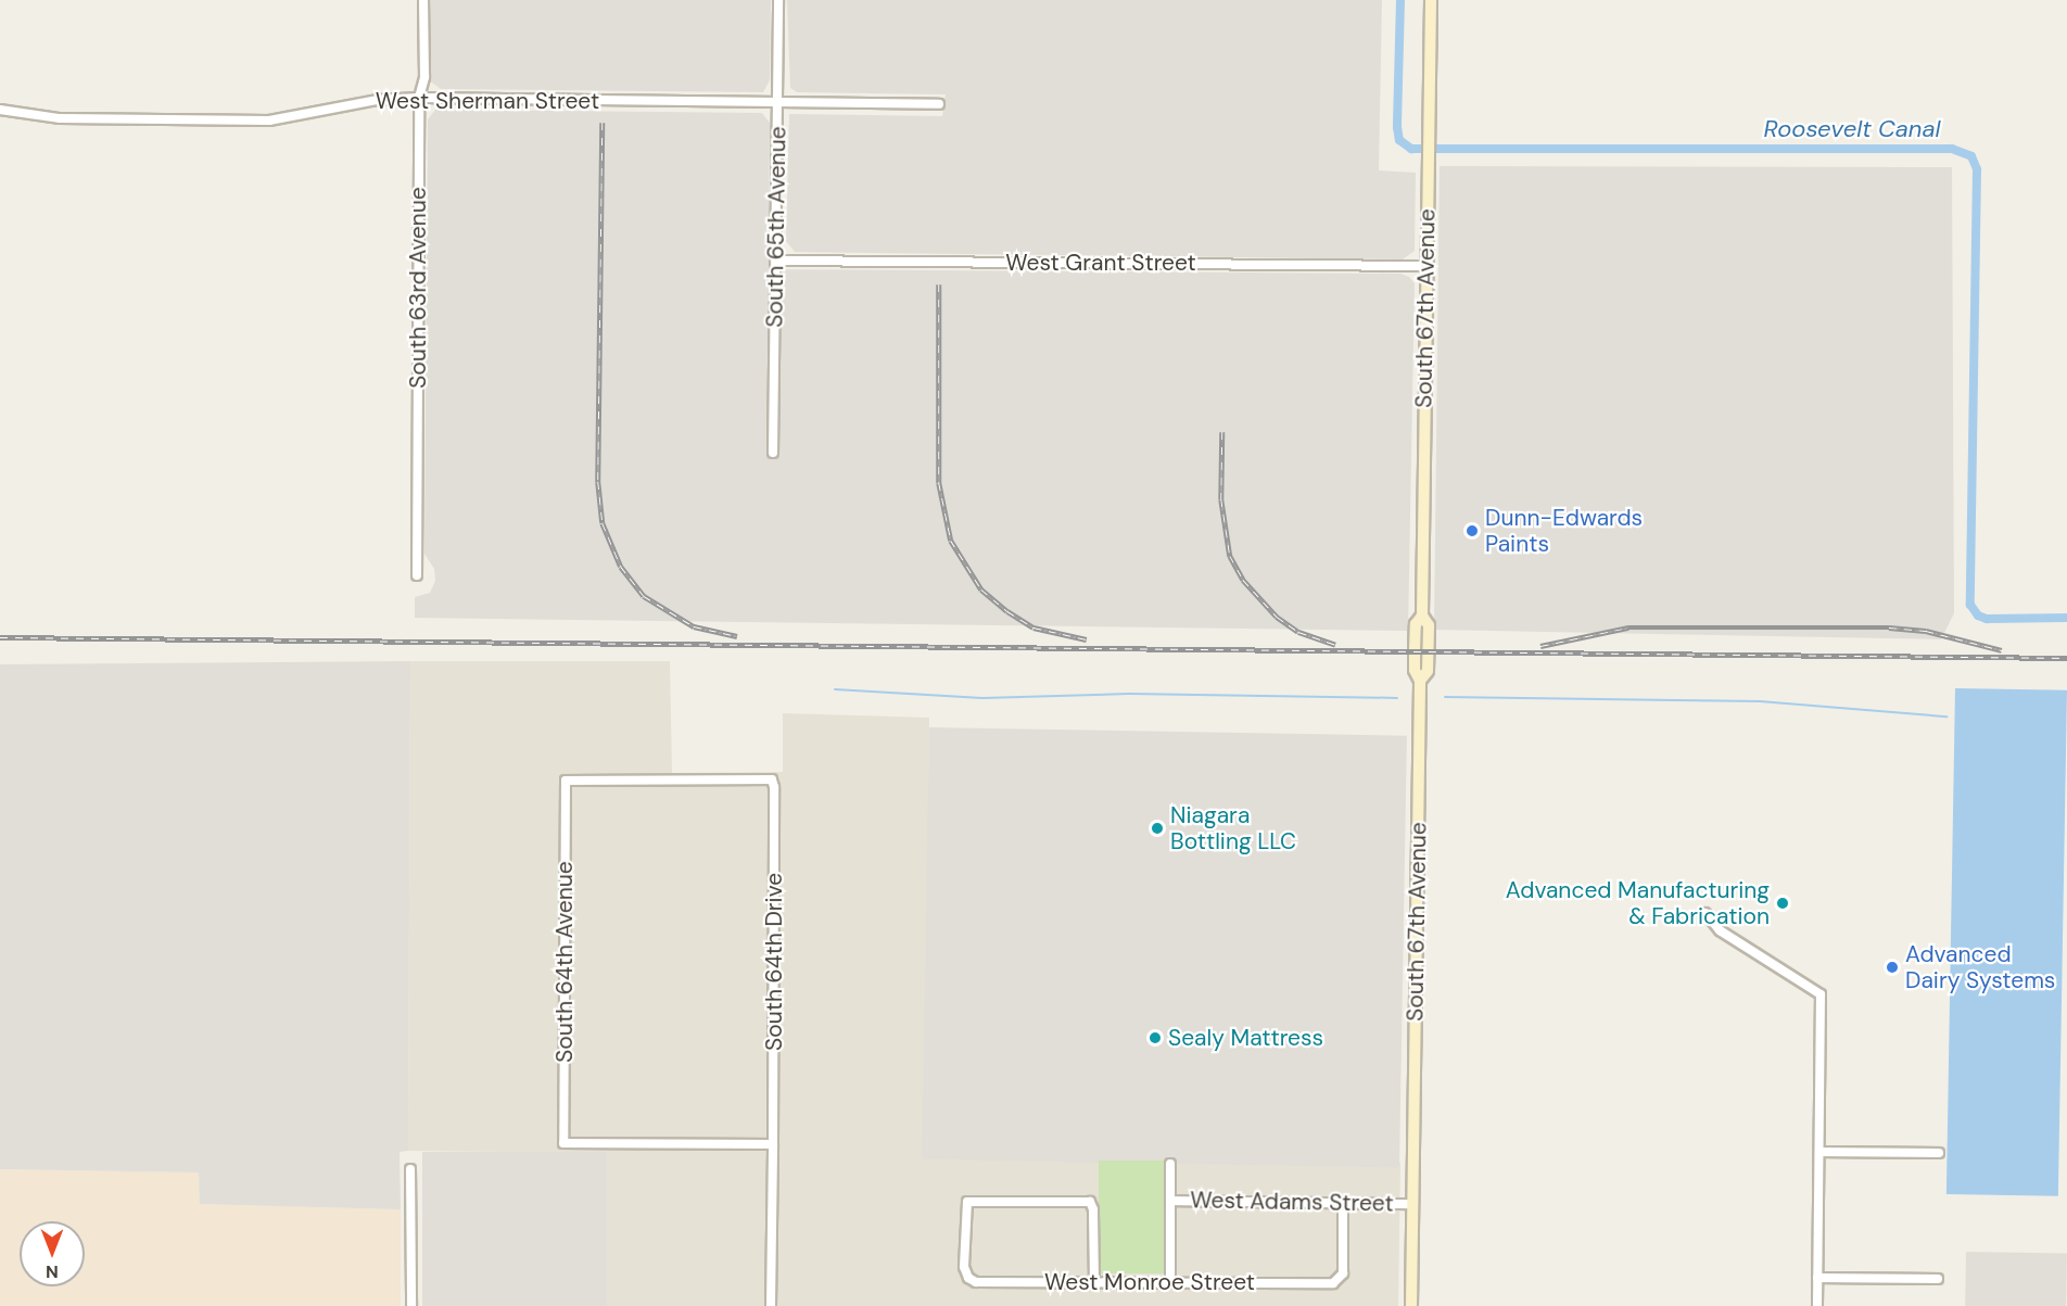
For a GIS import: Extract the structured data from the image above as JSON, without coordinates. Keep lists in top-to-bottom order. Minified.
{"streets":{"main road":["South 67th Avenue"],"street":["West Sherman Street","South 65th Avenue","West Grant Street","South 63rd Avenue","South 64th Avenue","South 64th Drive","West Adams Street","West Monroe Street"]},"crossings":[["West Sherman Street","South 65th Avenue"],["West Sherman Street","South 63rd Avenue"],["South 65th Avenue","West Grant Street"],["West Grant Street","South 67th Avenue"],["South 67th Avenue","West Adams Street"],["South 64th Avenue","South 64th Drive"],["West Adams Street","West Monroe Street"]],"water":["Roosevelt Canal"],"places":["Dunn-Edwards Paints","Niagara Bottling LLC","Advanced Manufacturing & Fabrication","Advanced Dairy Systems","Sealy Mattress"],"north":"bottom"}
